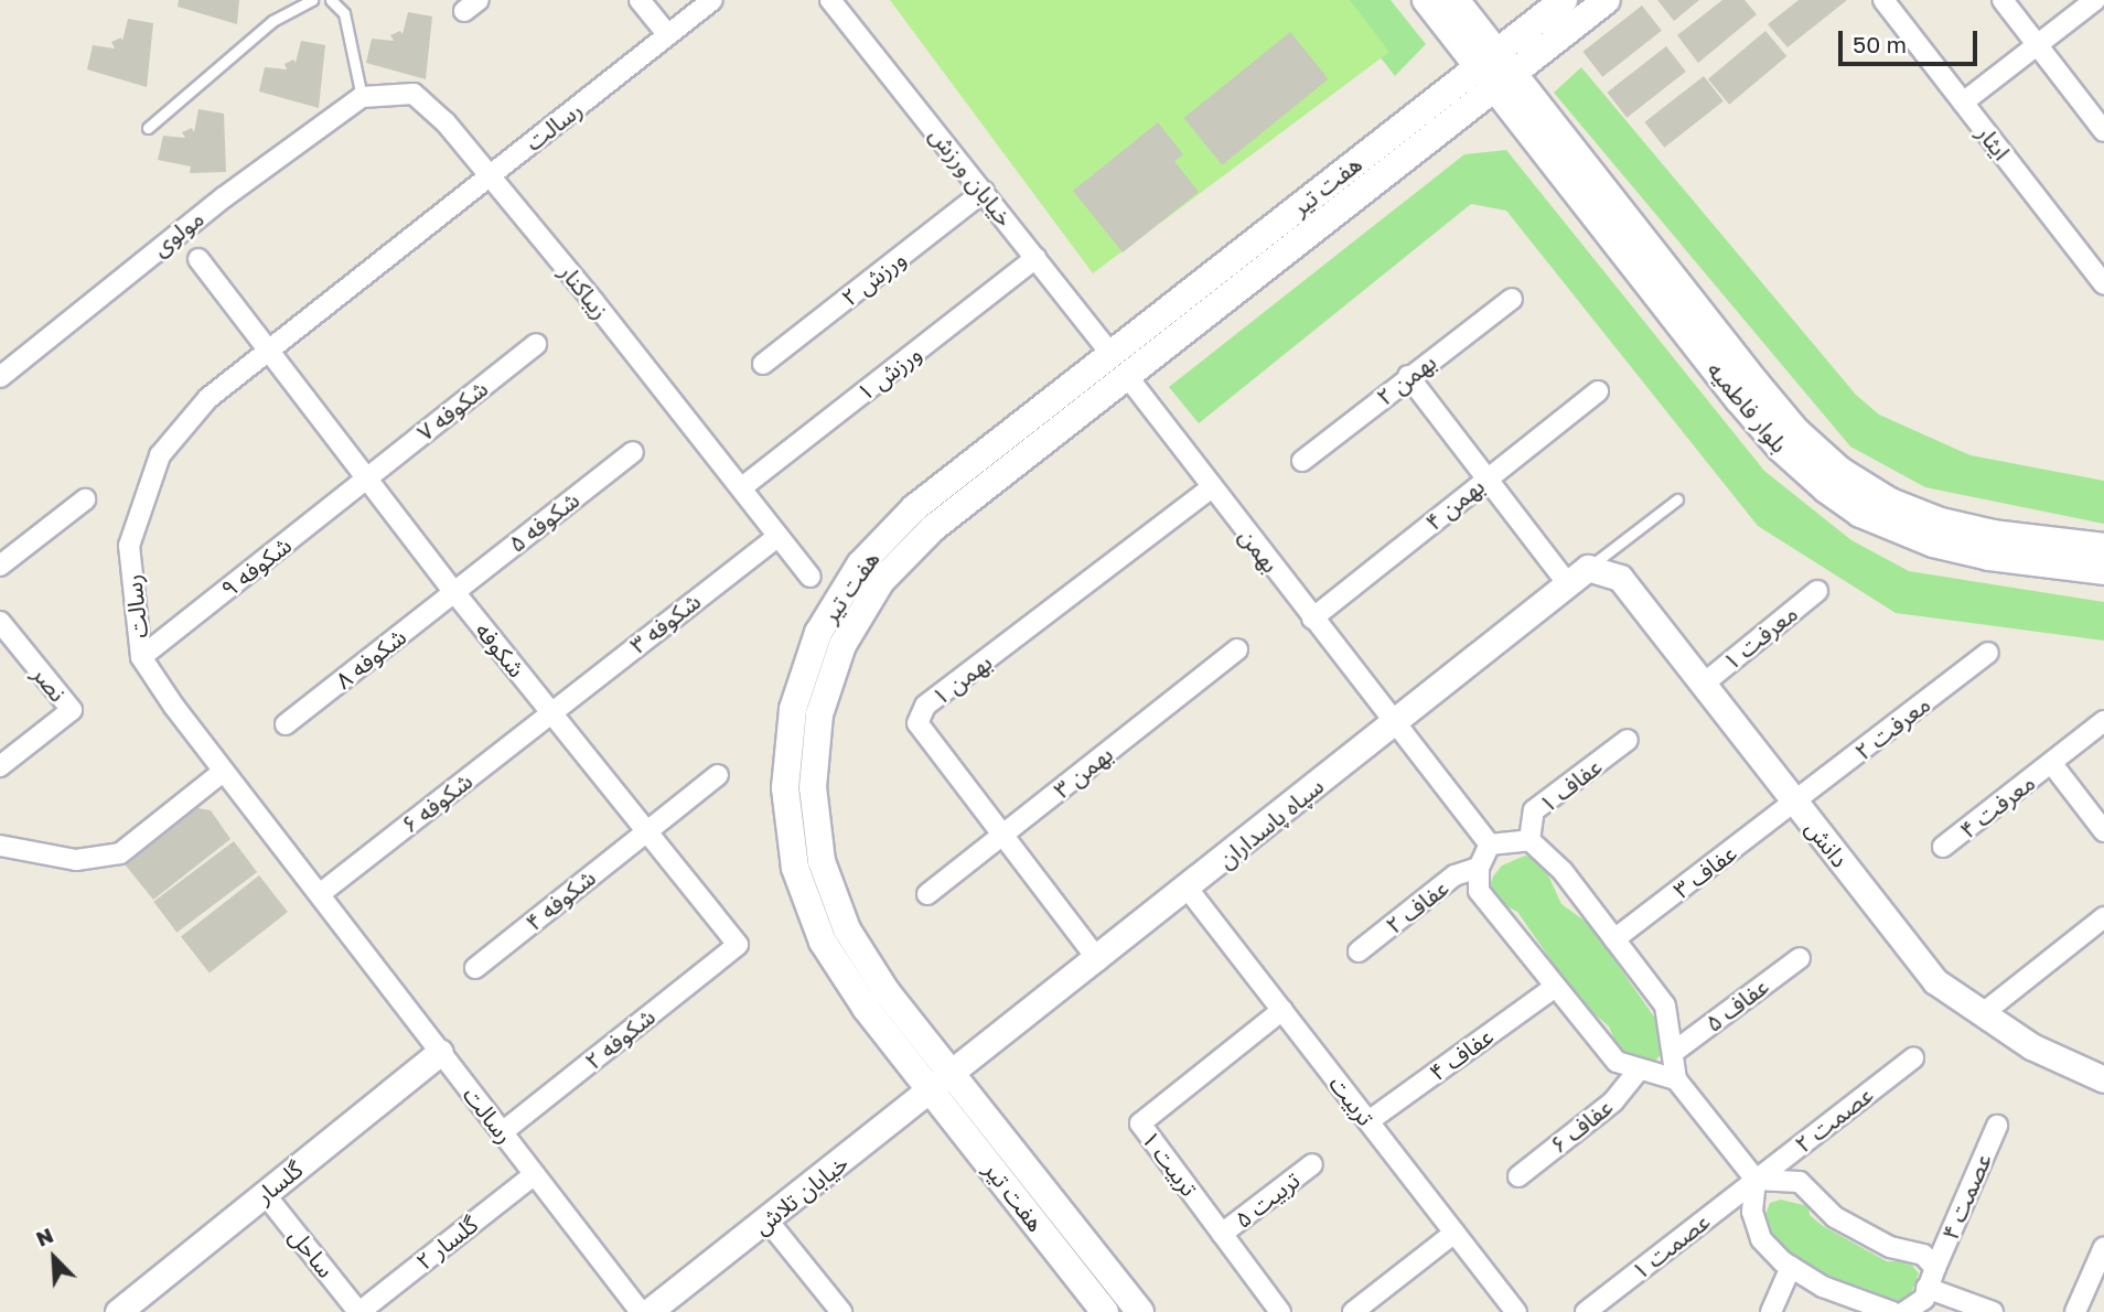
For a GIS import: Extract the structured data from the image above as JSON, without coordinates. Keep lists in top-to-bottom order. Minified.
{"streets":{"main road":["هفت تیر","بلوار فاطمیه"],"street":["رسالت","ایثار","خیابان ورزش","مولوی","ورزش ۲","زیباکنار","ورزش ۱","بهمن ۲","شکوفه ۷","بهمن ۴","شکوفه ۵","بهمن","شکوفه ۹","شکوفه ۳","معرفت ۱","شکوفه","شکوفه ۸","بهمن ۱","نصر","معرفت ۲","بهمن ۳","عفاف ۱","شکوفه ۶","معرفت ۴","سپاه پاسداران","دانش","عفاف ۳","شکوفه ۴","عفاف ۲","عفاف ۵","شکوفه ۲","عفاف ۴","تربیت","عصمت ۲","عفاف ۶","تربیت ۱","گلسار","خیابان تلاش","عصمت ۴","تربیت ۵","گلسار ۲","عصمت ۱","ساحل"]},"crossings":[["رسالت","زیباکنار"],["رسالت","شکوفه ۹"],["رسالت","شکوفه"],["رسالت","شکوفه ۶"],["رسالت","شکوفه ۲"],["رسالت","گلسار"],["رسالت","گلسار ۲"],["خیابان ورزش","هفت تیر"],["خیابان ورزش","ورزش ۲"],["خیابان ورزش","ورزش ۱"],["خیابان ورزش","بهمن"],["هفت تیر","بلوار فاطمیه"],["هفت تیر","بهمن"],["هفت تیر","سپاه پاسداران"],["هفت تیر","خیابان تلاش"],["مولوی","زیباکنار"],["زیباکنار","ورزش ۱"],["زیباکنار","شکوفه ۳"],["شکوفه ۷","شکوفه ۹"],["شکوفه ۷","شکوفه"],["بهمن ۴","بهمن"],["شکوفه ۵","شکوفه"],["شکوفه ۵","شکوفه ۸"],["بهمن","بهمن ۱"],["بهمن","سپاه پاسداران"],["شکوفه ۹","شکوفه"],["شکوفه ۳","شکوفه"],["شکوفه ۳","شکوفه ۶"],["معرفت ۱","دانش"],["شکوفه","شکوفه ۸"],["شکوفه","شکوفه ۶"],["شکوفه","شکوفه ۴"],["شکوفه","شکوفه ۲"],["بهمن ۱","بهمن ۳"],["بهمن ۱","سپاه پاسداران"],["معرفت ۲","دانش"],["معرفت ۲","عفاف ۳"],["سپاه پاسداران","دانش"],["سپاه پاسداران","تربیت"],["سپاه پاسداران","خیابان تلاش"],["دانش","عفاف ۳"],["عفاف ۴","تربیت"],["تربیت","تربیت ۱"],["عصمت ۲","عصمت ۱"],["تربیت ۱","تربیت ۵"],["گلسار","ساحل"],["گلسار ۲","ساحل"]],"scale_bar":"50 m","north":"top left"}
